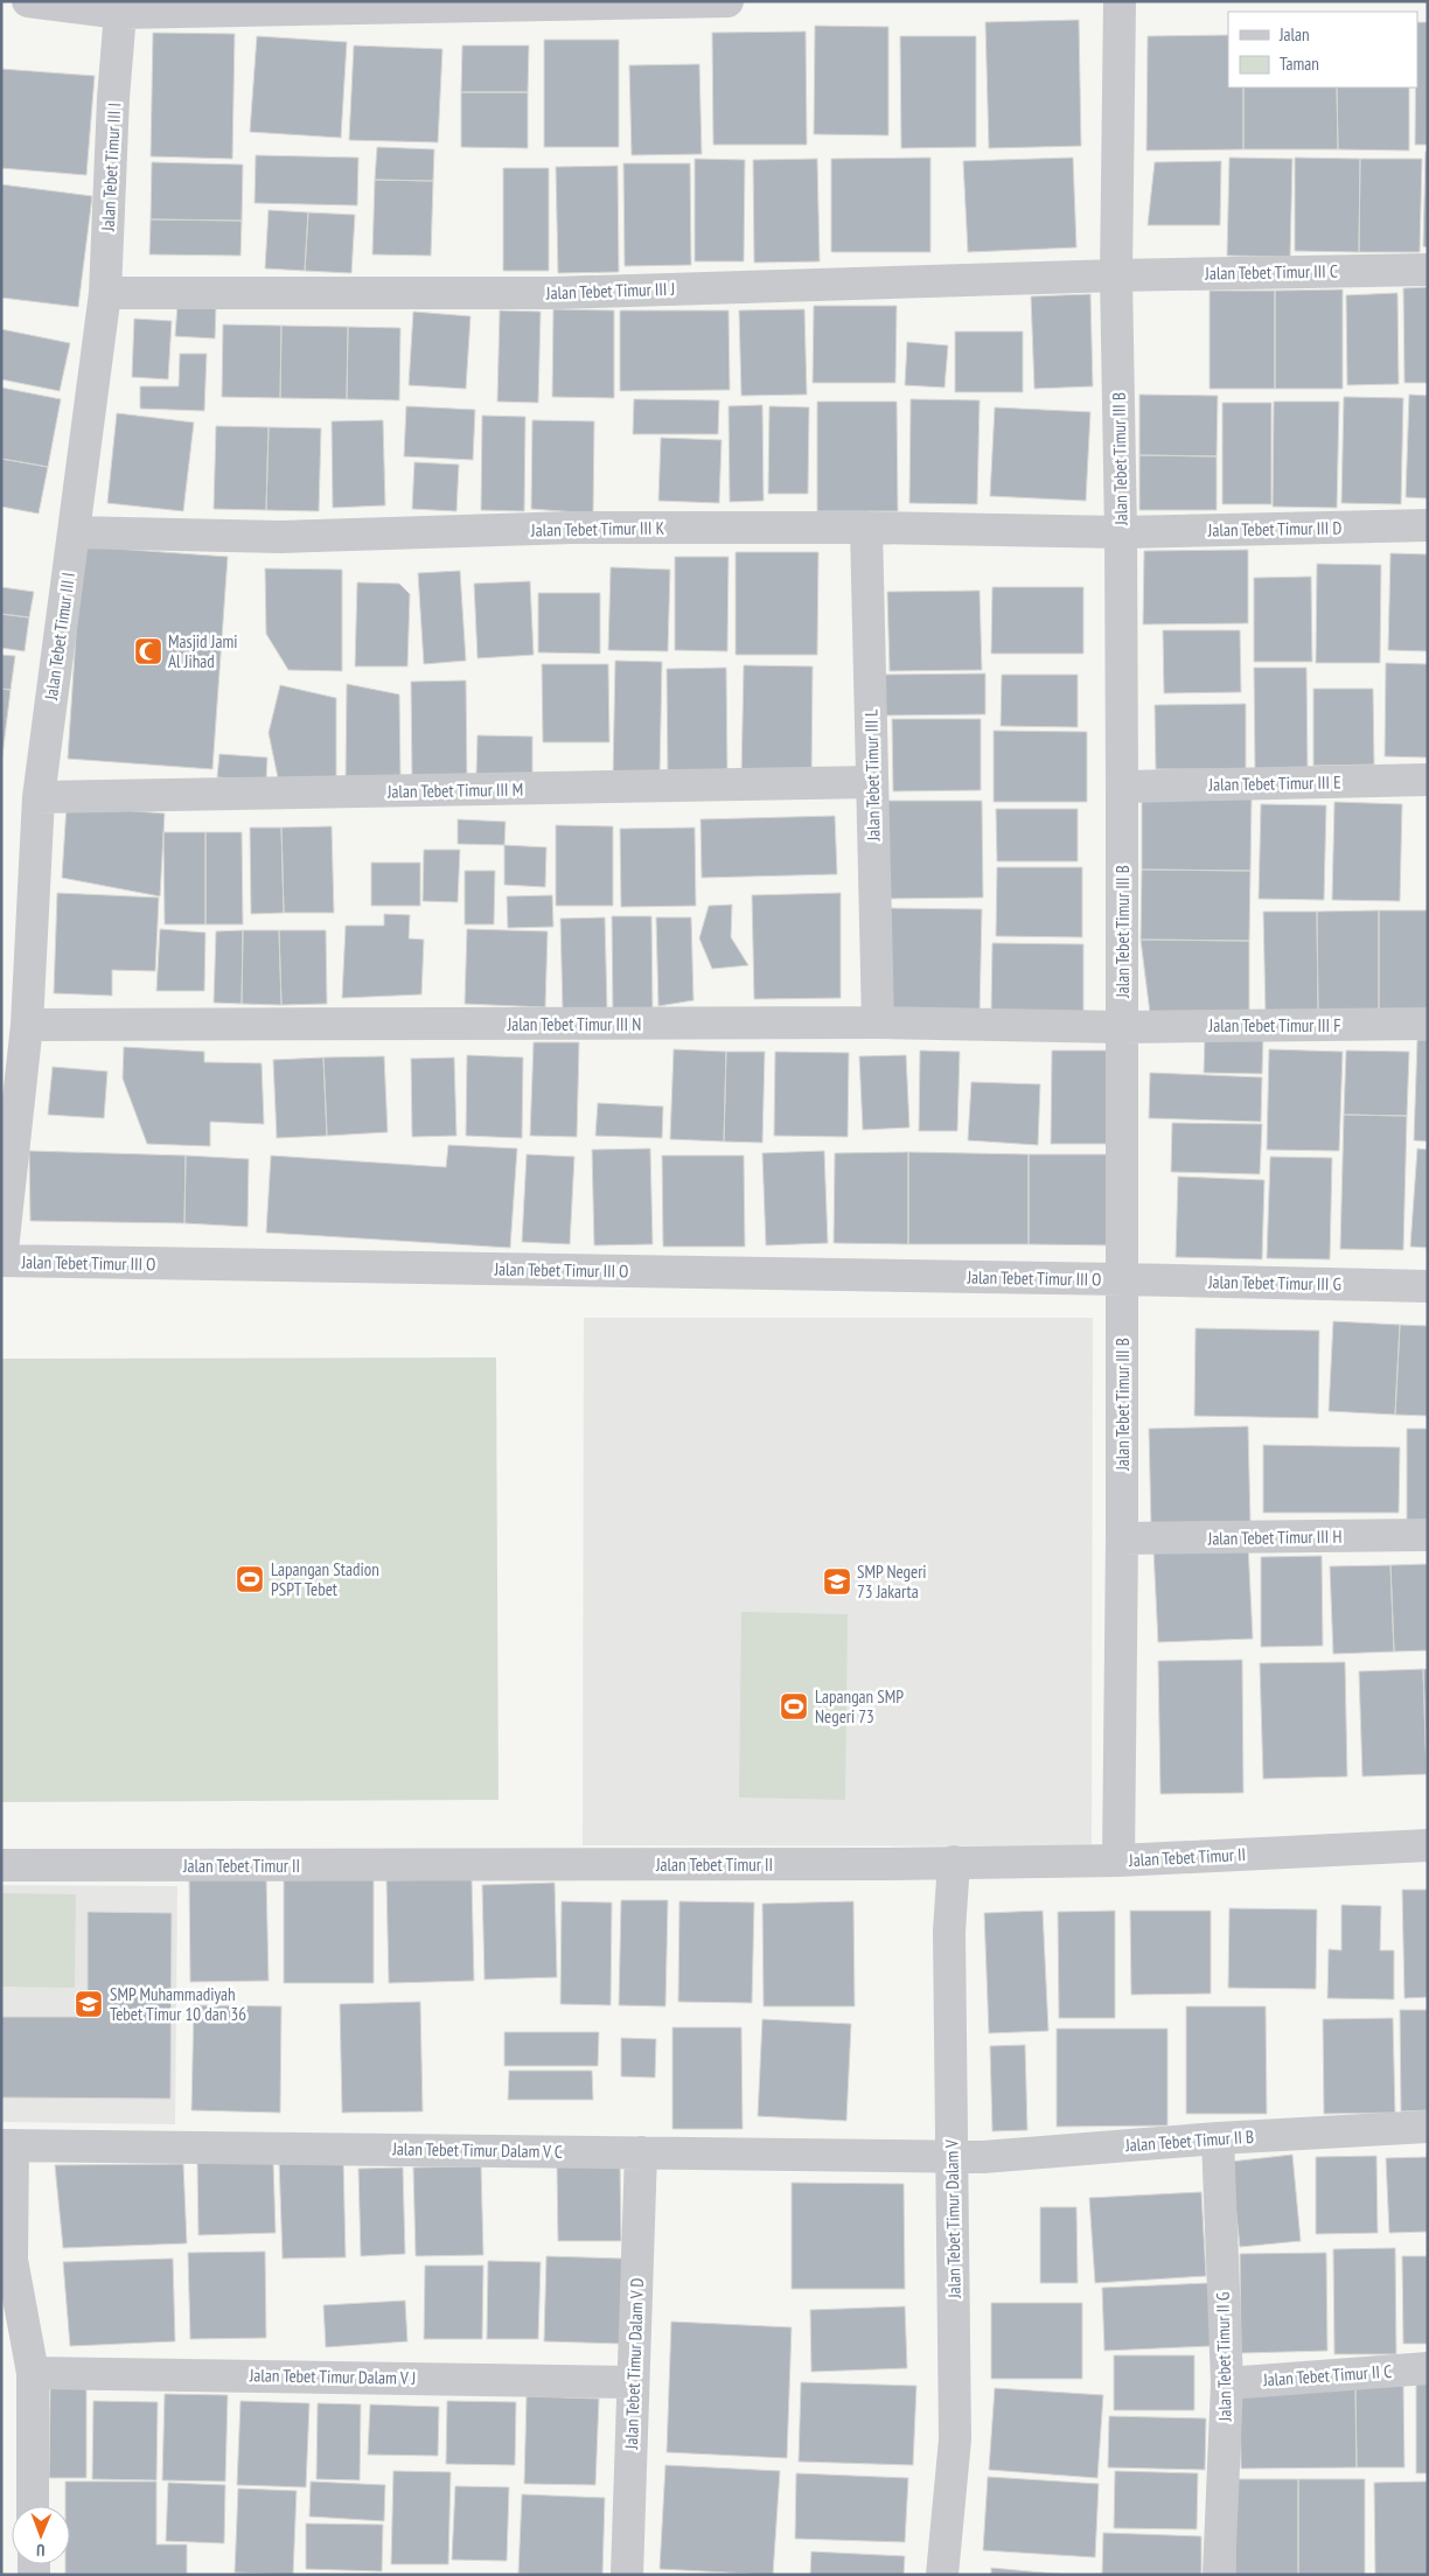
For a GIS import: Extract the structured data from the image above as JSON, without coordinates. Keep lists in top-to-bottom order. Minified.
{"streets":{"street":["Jalan Tebet Timur III I","Jalan Tebet Timur III C","Jalan Tebet Timur III J","Jalan Tebet Timur III B","Jalan Tebet Timur III K","Jalan Tebet Timur III D","Jalan Tebet Timur III L","Jalan Tebet Timur III E","Jalan Tebet Timur III M","Jalan Tebet Timur III N","Jalan Tebet Timur III F","Jalan Tebet Timur III O","Jalan Tebet Timur III G","Jalan Tebet Timur III H","Jalan Tebet Timur II","Jalan Tebet Timur II B","Jalan Tebet Timur Dalam V C","Jalan Tebet Timur Dalam V","Jalan Tebet Timur II G","Jalan Tebet Timur Dalam V D","Jalan Tebet Timur II C","Jalan Tebet Timur Dalam V J"]},"crossings":[["Jalan Tebet Timur III I","Jalan Tebet Timur III J"],["Jalan Tebet Timur III I","Jalan Tebet Timur III K"],["Jalan Tebet Timur III I","Jalan Tebet Timur III M"],["Jalan Tebet Timur III I","Jalan Tebet Timur III N"],["Jalan Tebet Timur III I","Jalan Tebet Timur III O"],["Jalan Tebet Timur III C","Jalan Tebet Timur III J"],["Jalan Tebet Timur III C","Jalan Tebet Timur III B"],["Jalan Tebet Timur III J","Jalan Tebet Timur III B"],["Jalan Tebet Timur III B","Jalan Tebet Timur III K"],["Jalan Tebet Timur III B","Jalan Tebet Timur III D"],["Jalan Tebet Timur III B","Jalan Tebet Timur III E"],["Jalan Tebet Timur III B","Jalan Tebet Timur III N"],["Jalan Tebet Timur III B","Jalan Tebet Timur III F"],["Jalan Tebet Timur III B","Jalan Tebet Timur III O"],["Jalan Tebet Timur III B","Jalan Tebet Timur III G"],["Jalan Tebet Timur III B","Jalan Tebet Timur III H"],["Jalan Tebet Timur III B","Jalan Tebet Timur II"],["Jalan Tebet Timur III K","Jalan Tebet Timur III D"],["Jalan Tebet Timur III K","Jalan Tebet Timur III L"],["Jalan Tebet Timur III L","Jalan Tebet Timur III M"],["Jalan Tebet Timur III L","Jalan Tebet Timur III N"],["Jalan Tebet Timur III N","Jalan Tebet Timur III F"],["Jalan Tebet Timur III O","Jalan Tebet Timur III G"],["Jalan Tebet Timur II","Jalan Tebet Timur Dalam V"],["Jalan Tebet Timur II B","Jalan Tebet Timur Dalam V C"],["Jalan Tebet Timur II B","Jalan Tebet Timur Dalam V"],["Jalan Tebet Timur II B","Jalan Tebet Timur II G"],["Jalan Tebet Timur Dalam V C","Jalan Tebet Timur Dalam V"],["Jalan Tebet Timur Dalam V C","Jalan Tebet Timur Dalam V D"],["Jalan Tebet Timur II G","Jalan Tebet Timur II C"],["Jalan Tebet Timur Dalam V D","Jalan Tebet Timur Dalam V J"]],"places":{"mosque":["Masjid Jami Al Jihad"],"sports":["Lapangan Stadion PSPT Tebet","Lapangan SMP Negeri 73"],"school or university":["SMP Negeri 73 Jakarta","SMP Muhammadiyah Tebet Timur 10 dan 36"]},"legend":["Jalan","Taman"],"north":"bottom"}
